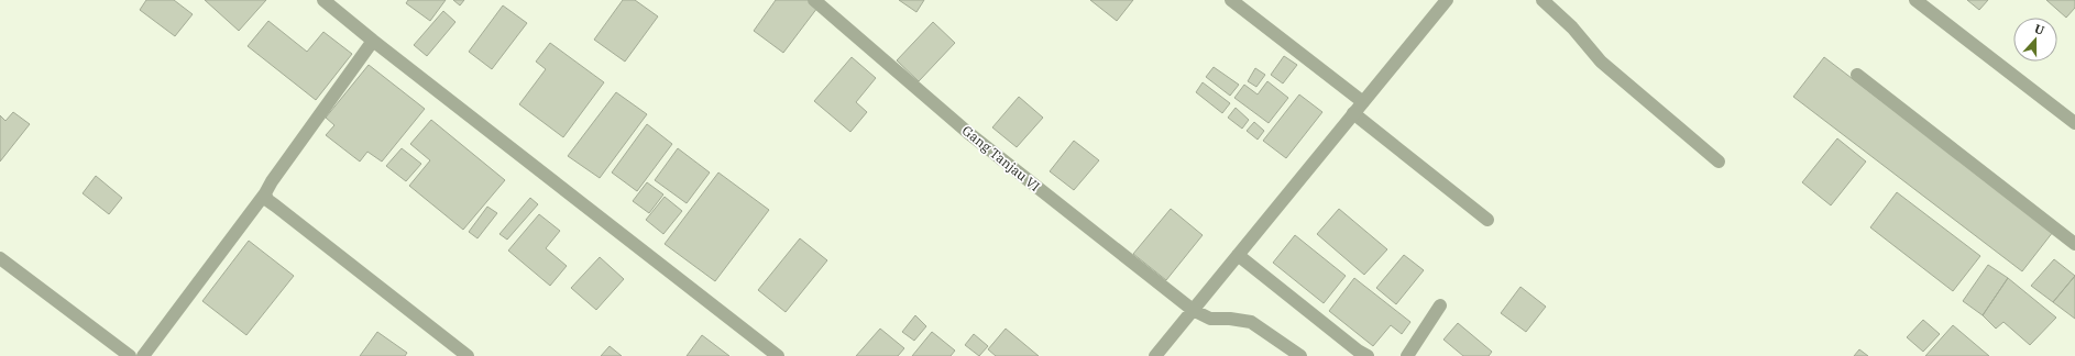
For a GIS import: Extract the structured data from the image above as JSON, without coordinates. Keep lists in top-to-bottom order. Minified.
{"streets":{"street":["Gang Tanjau VI"]},"north":"top"}
